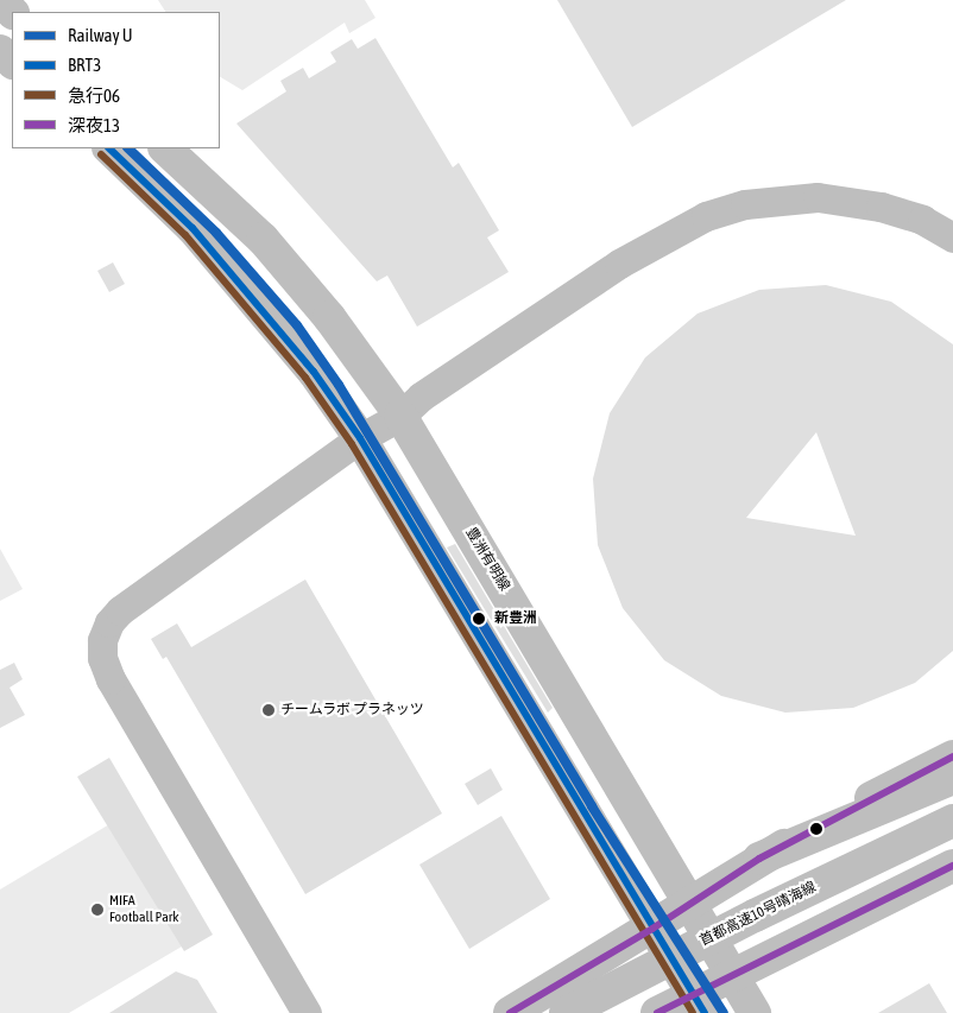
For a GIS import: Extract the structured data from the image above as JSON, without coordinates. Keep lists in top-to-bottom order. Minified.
{"streets":{"main road":["豊洲有明線","首都高速10号晴海線"]},"places":["新豊洲","チームラボ プラネッツ","MIFA Football Park"],"lines":["rail line U","transit line BRT3","transit line 急行06","transit line 深夜13"],"legend":["Railway U","BRT3","急行06","深夜13"]}
